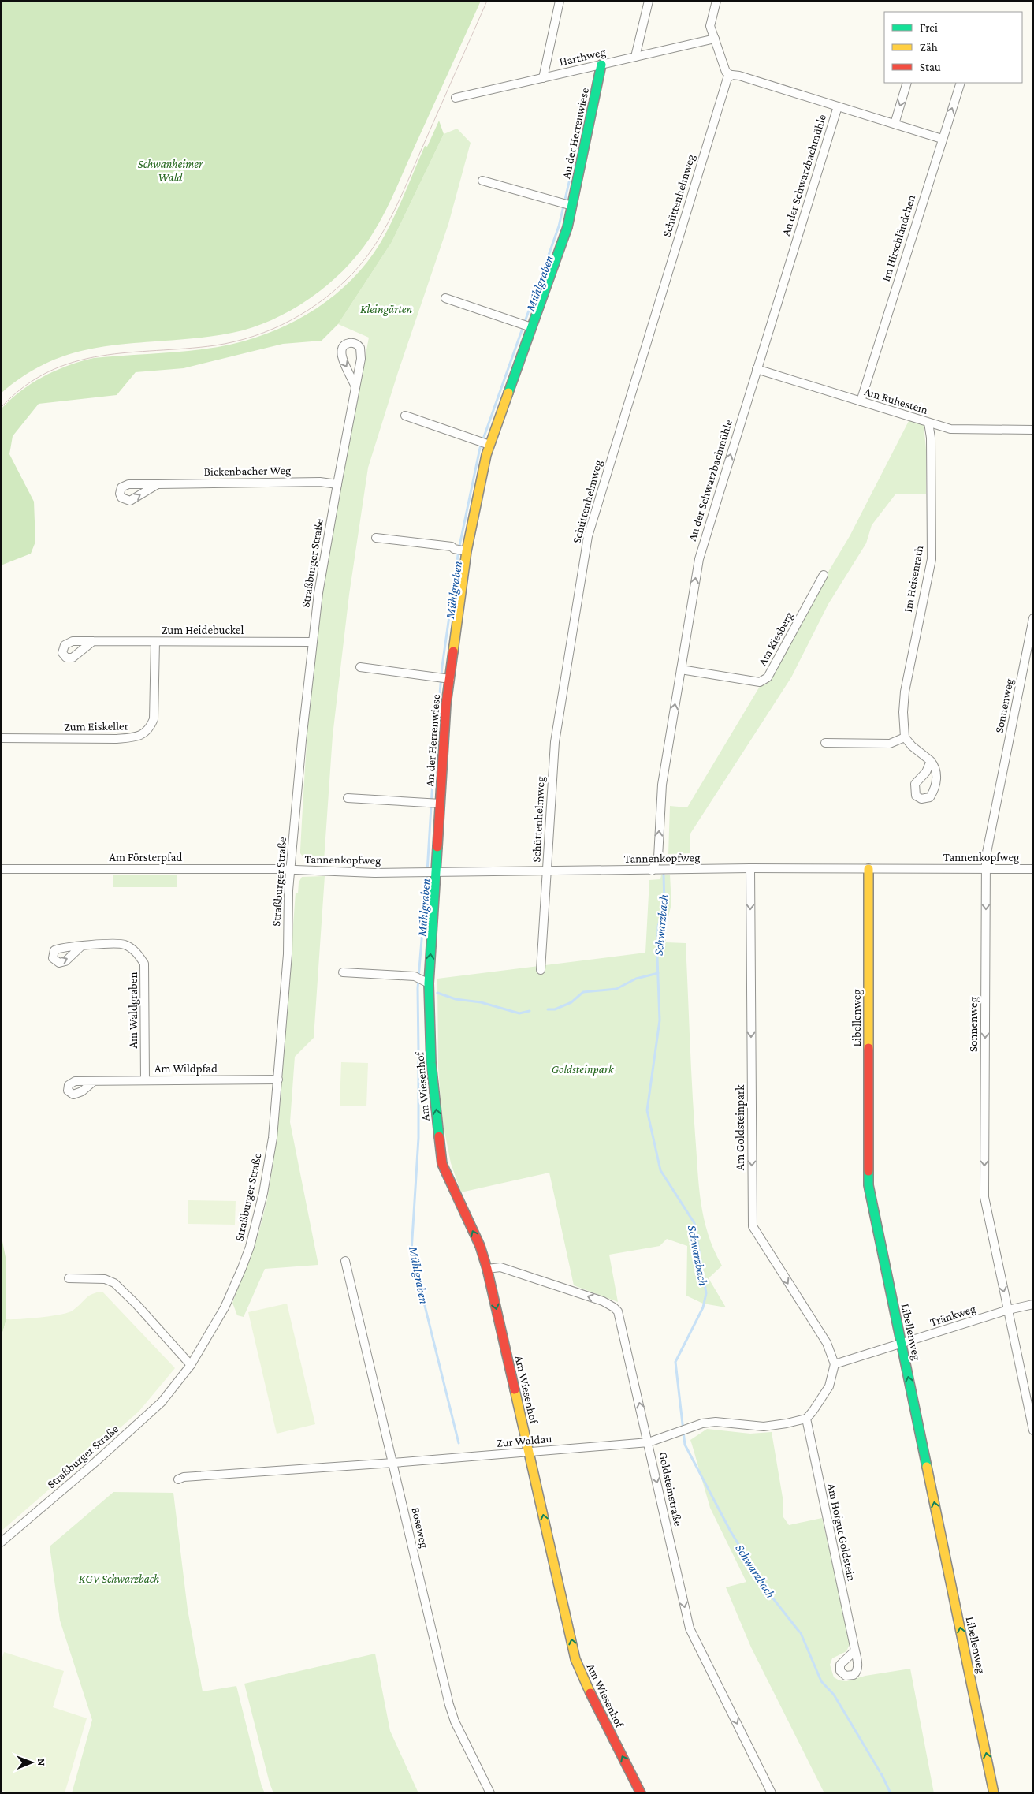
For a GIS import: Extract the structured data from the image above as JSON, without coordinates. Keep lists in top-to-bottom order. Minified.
{"streets":{"street":["Harthweg","An der Herrenwiese","An der Schwarzbachmühle","Schüttenhelmweg","Im Hirschländchen","Am Ruhestein","Bickenbacher Weg","Straßburger Straße","Im Heisenrath","Zum Heidebuckel","Am Kiesberg","Sonnenweg","Zum Eiskeller","Am Försterpfad","Tannenkopfweg","Am Waldgraben","Libellenweg","Am Wildpfad","Am Wiesenhof","Am Goldsteinpark","Tränkweg","Zur Waldau","Goldsteinstraße","Boseweg","Am Hofgut Goldstein"]},"crossings":[["Harthweg","An der Herrenwiese"],["An der Herrenwiese","Tannenkopfweg"],["An der Herrenwiese","Am Wiesenhof"],["An der Schwarzbachmühle","Schüttenhelmweg"],["An der Schwarzbachmühle","Im Hirschländchen"],["An der Schwarzbachmühle","Am Ruhestein"],["An der Schwarzbachmühle","Am Kiesberg"],["An der Schwarzbachmühle","Tannenkopfweg"],["Schüttenhelmweg","Tannenkopfweg"],["Im Hirschländchen","Am Ruhestein"],["Am Ruhestein","Im Heisenrath"],["Bickenbacher Weg","Straßburger Straße"],["Straßburger Straße","Zum Heidebuckel"],["Straßburger Straße","Am Försterpfad"],["Straßburger Straße","Tannenkopfweg"],["Straßburger Straße","Am Wildpfad"],["Zum Heidebuckel","Zum Eiskeller"],["Sonnenweg","Tannenkopfweg"],["Sonnenweg","Tränkweg"],["Am Försterpfad","Tannenkopfweg"],["Tannenkopfweg","Libellenweg"],["Tannenkopfweg","Am Wiesenhof"],["Tannenkopfweg","Am Goldsteinpark"],["Am Waldgraben","Am Wildpfad"],["Libellenweg","Tränkweg"],["Am Wiesenhof","Zur Waldau"],["Am Wiesenhof","Goldsteinstraße"],["Am Goldsteinpark","Tränkweg"],["Zur Waldau","Goldsteinstraße"],["Zur Waldau","Boseweg"],["Zur Waldau","Am Hofgut Goldstein"]],"one_way":["An der Schwarzbachmühle","Sonnenweg","Libellenweg","Am Goldsteinpark"],"water":["Mühlgraben","Schwarzbach"],"parks":["Schwanheimer Wald","Kleingärten","Goldsteinpark","KGV Schwarzbach"],"legend":["Frei","Zäh","Stau"],"north":"right"}
